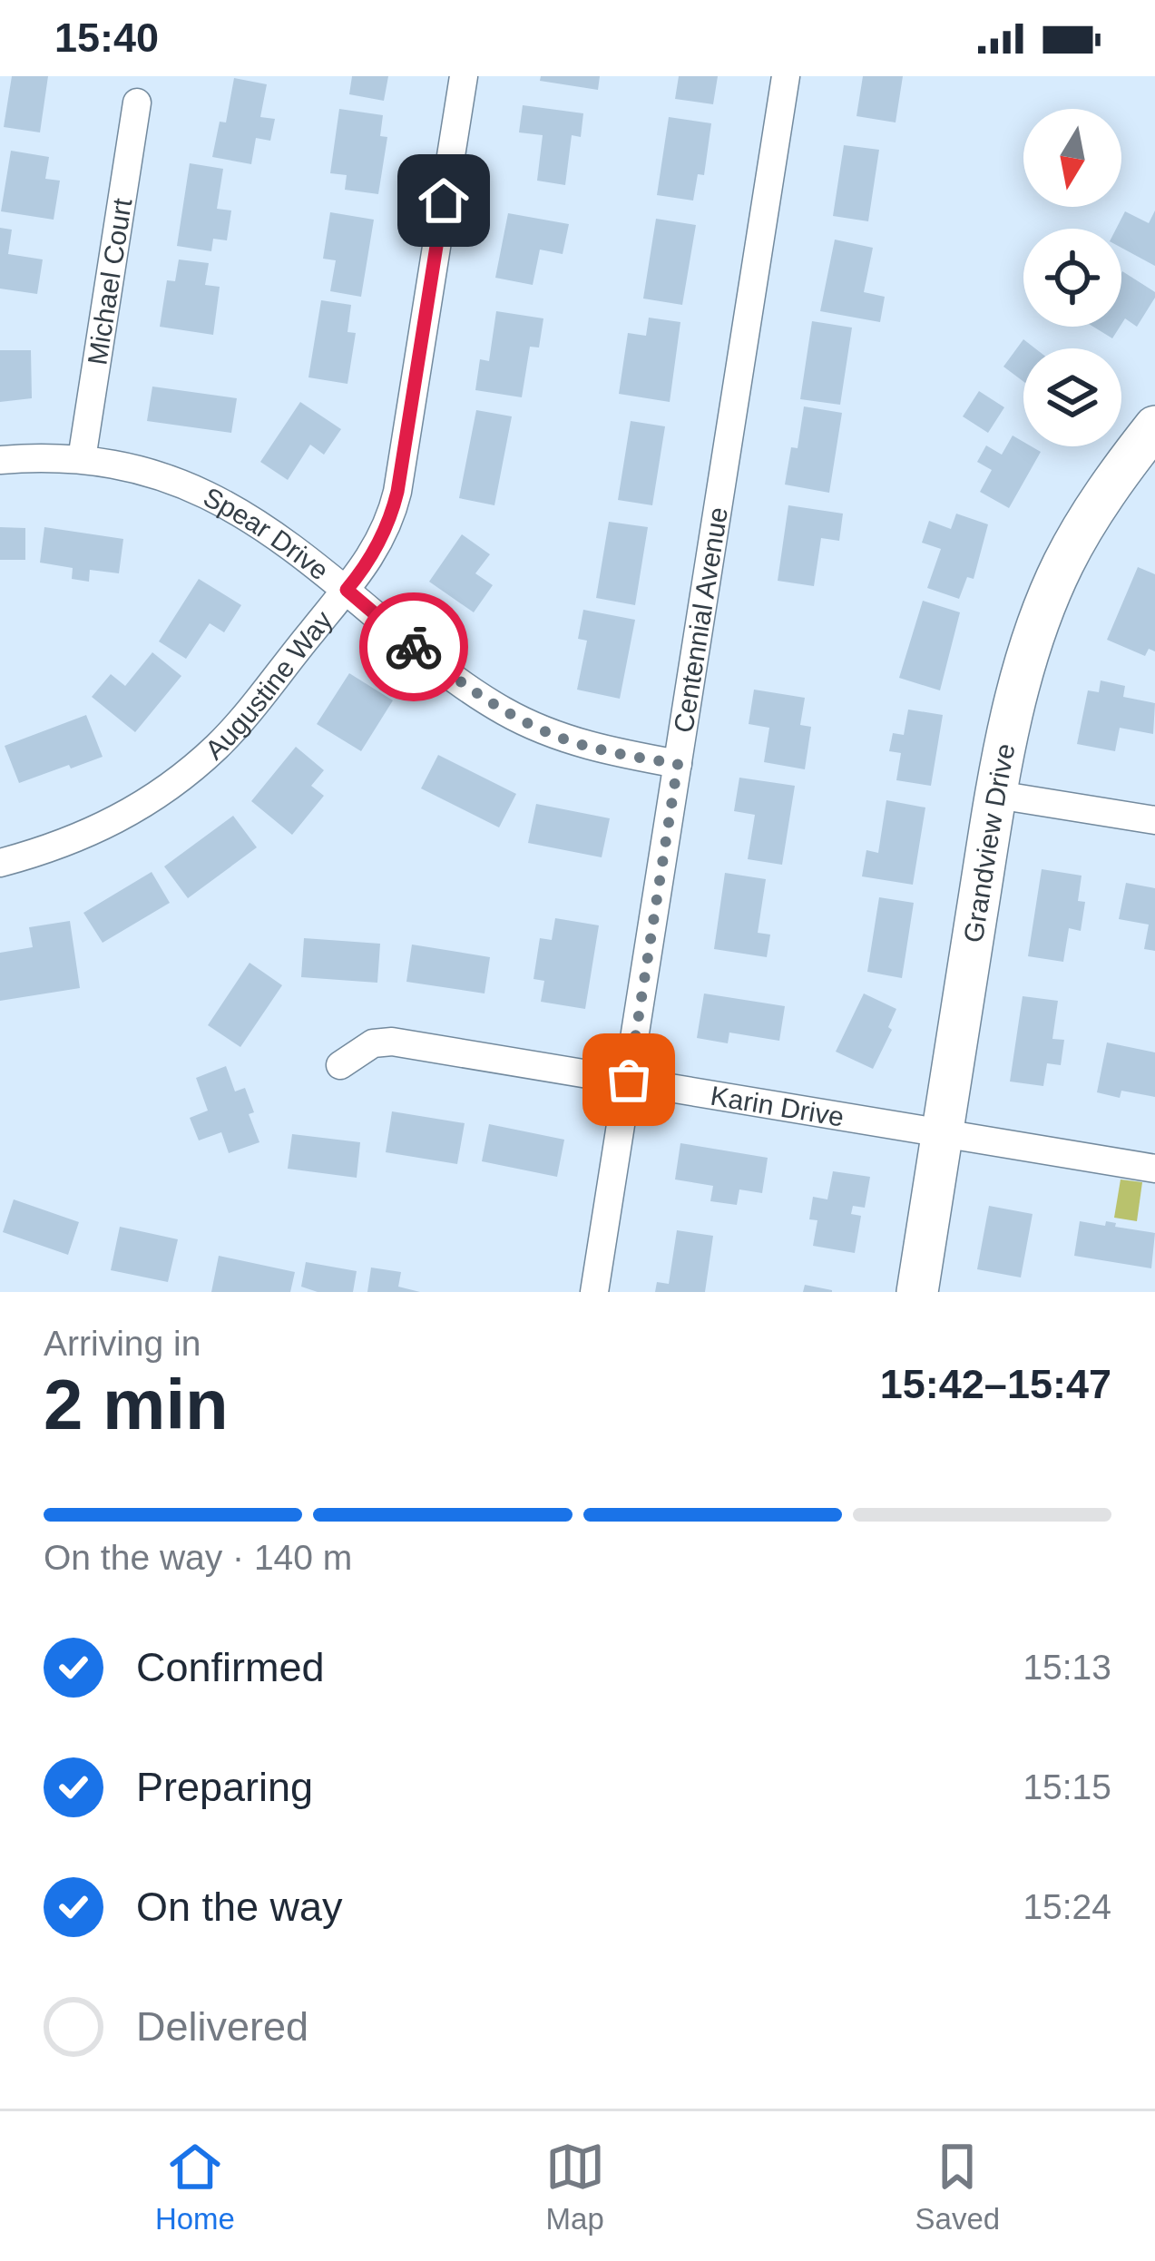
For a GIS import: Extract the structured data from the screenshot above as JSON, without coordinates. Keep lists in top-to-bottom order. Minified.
{"streets":{"street":["Michael Court","Spear Drive","Centennial Avenue","Augustine Way","Grandview Drive","Karin Drive"]},"crossings":[["Michael Court","Spear Drive"],["Spear Drive","Centennial Avenue"],["Spear Drive","Augustine Way"],["Centennial Avenue","Karin Drive"],["Grandview Drive","Karin Drive"]],"north":"bottom","page":{"status":"15:40","heading":["2 min","Arriving in","15:42–15:47"],"bar":"On the way · 140 m","list":[["Confirmed","15:13"],["Preparing","15:15"],["On the way","15:24"],"Delivered"],"tabs":["Home","Map","Saved"]}}
